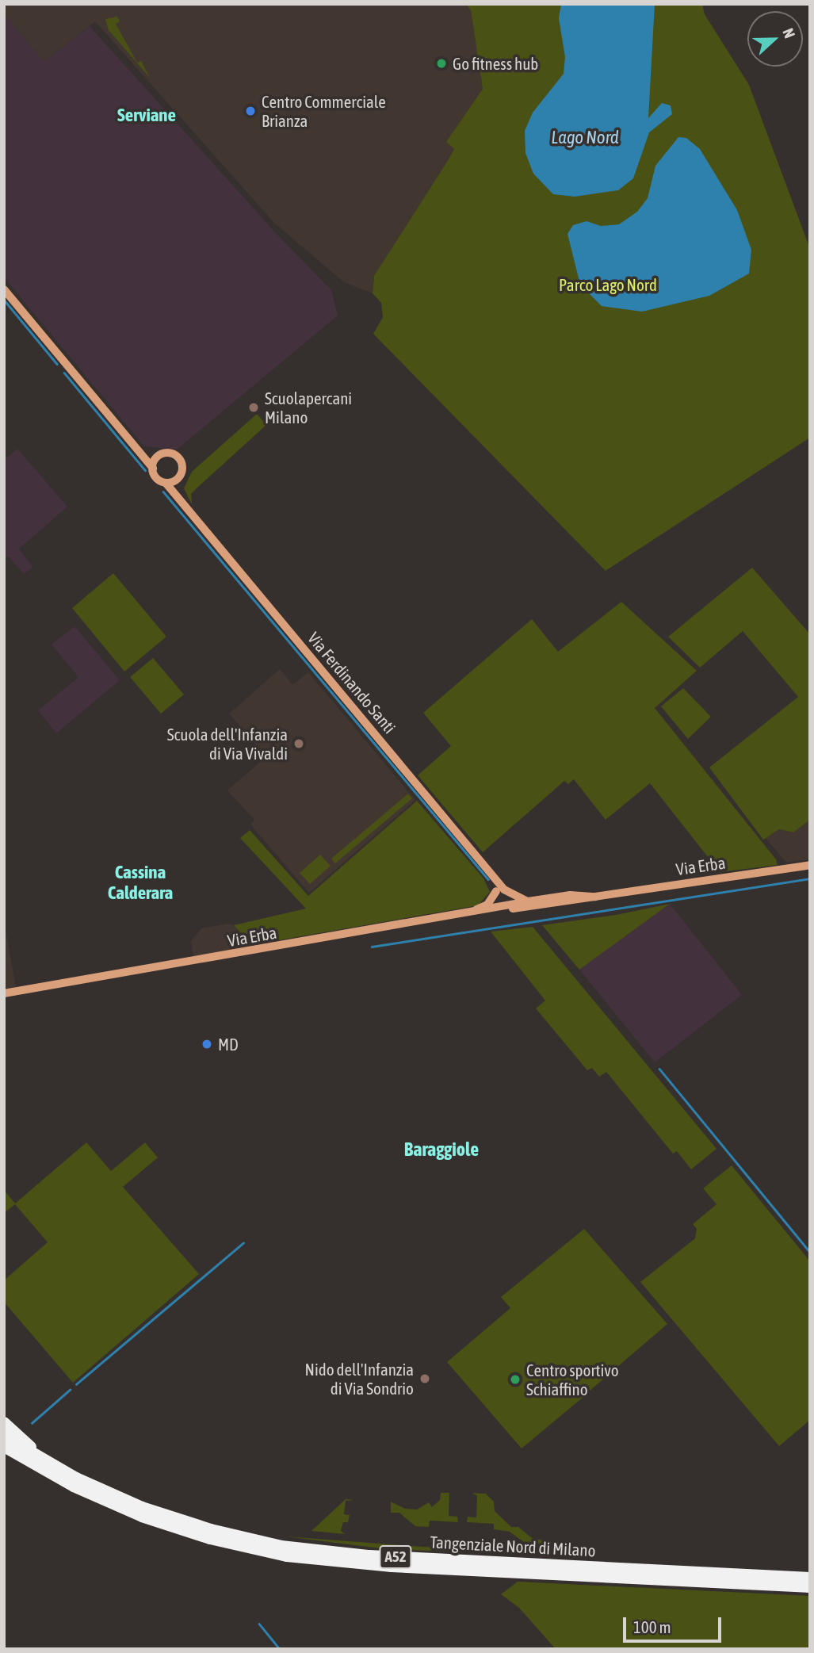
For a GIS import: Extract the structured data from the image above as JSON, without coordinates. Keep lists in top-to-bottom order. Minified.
{"streets":{"highway":["Tangenziale Nord di Milano","A52"],"main road":["Via Ferdinando Santi","Via Erba"]},"crossings":[["Via Ferdinando Santi","Via Erba"],["Tangenziale Nord di Milano","A52"]],"districts":["Serviane","Cassina Calderara","Baraggiole"],"water":["Lago Nord"],"parks":["Parco Lago Nord"],"places":["Go fitness hub","Centro Commerciale Brianza","Scuolapercani Milano","Scuola dell'Infanzia di Via Vivaldi","MD","Nido dell'Infanzia di Via Sondrio","Centro sportivo Schiaffino"],"scale_bar":"100 m","north":"right"}
